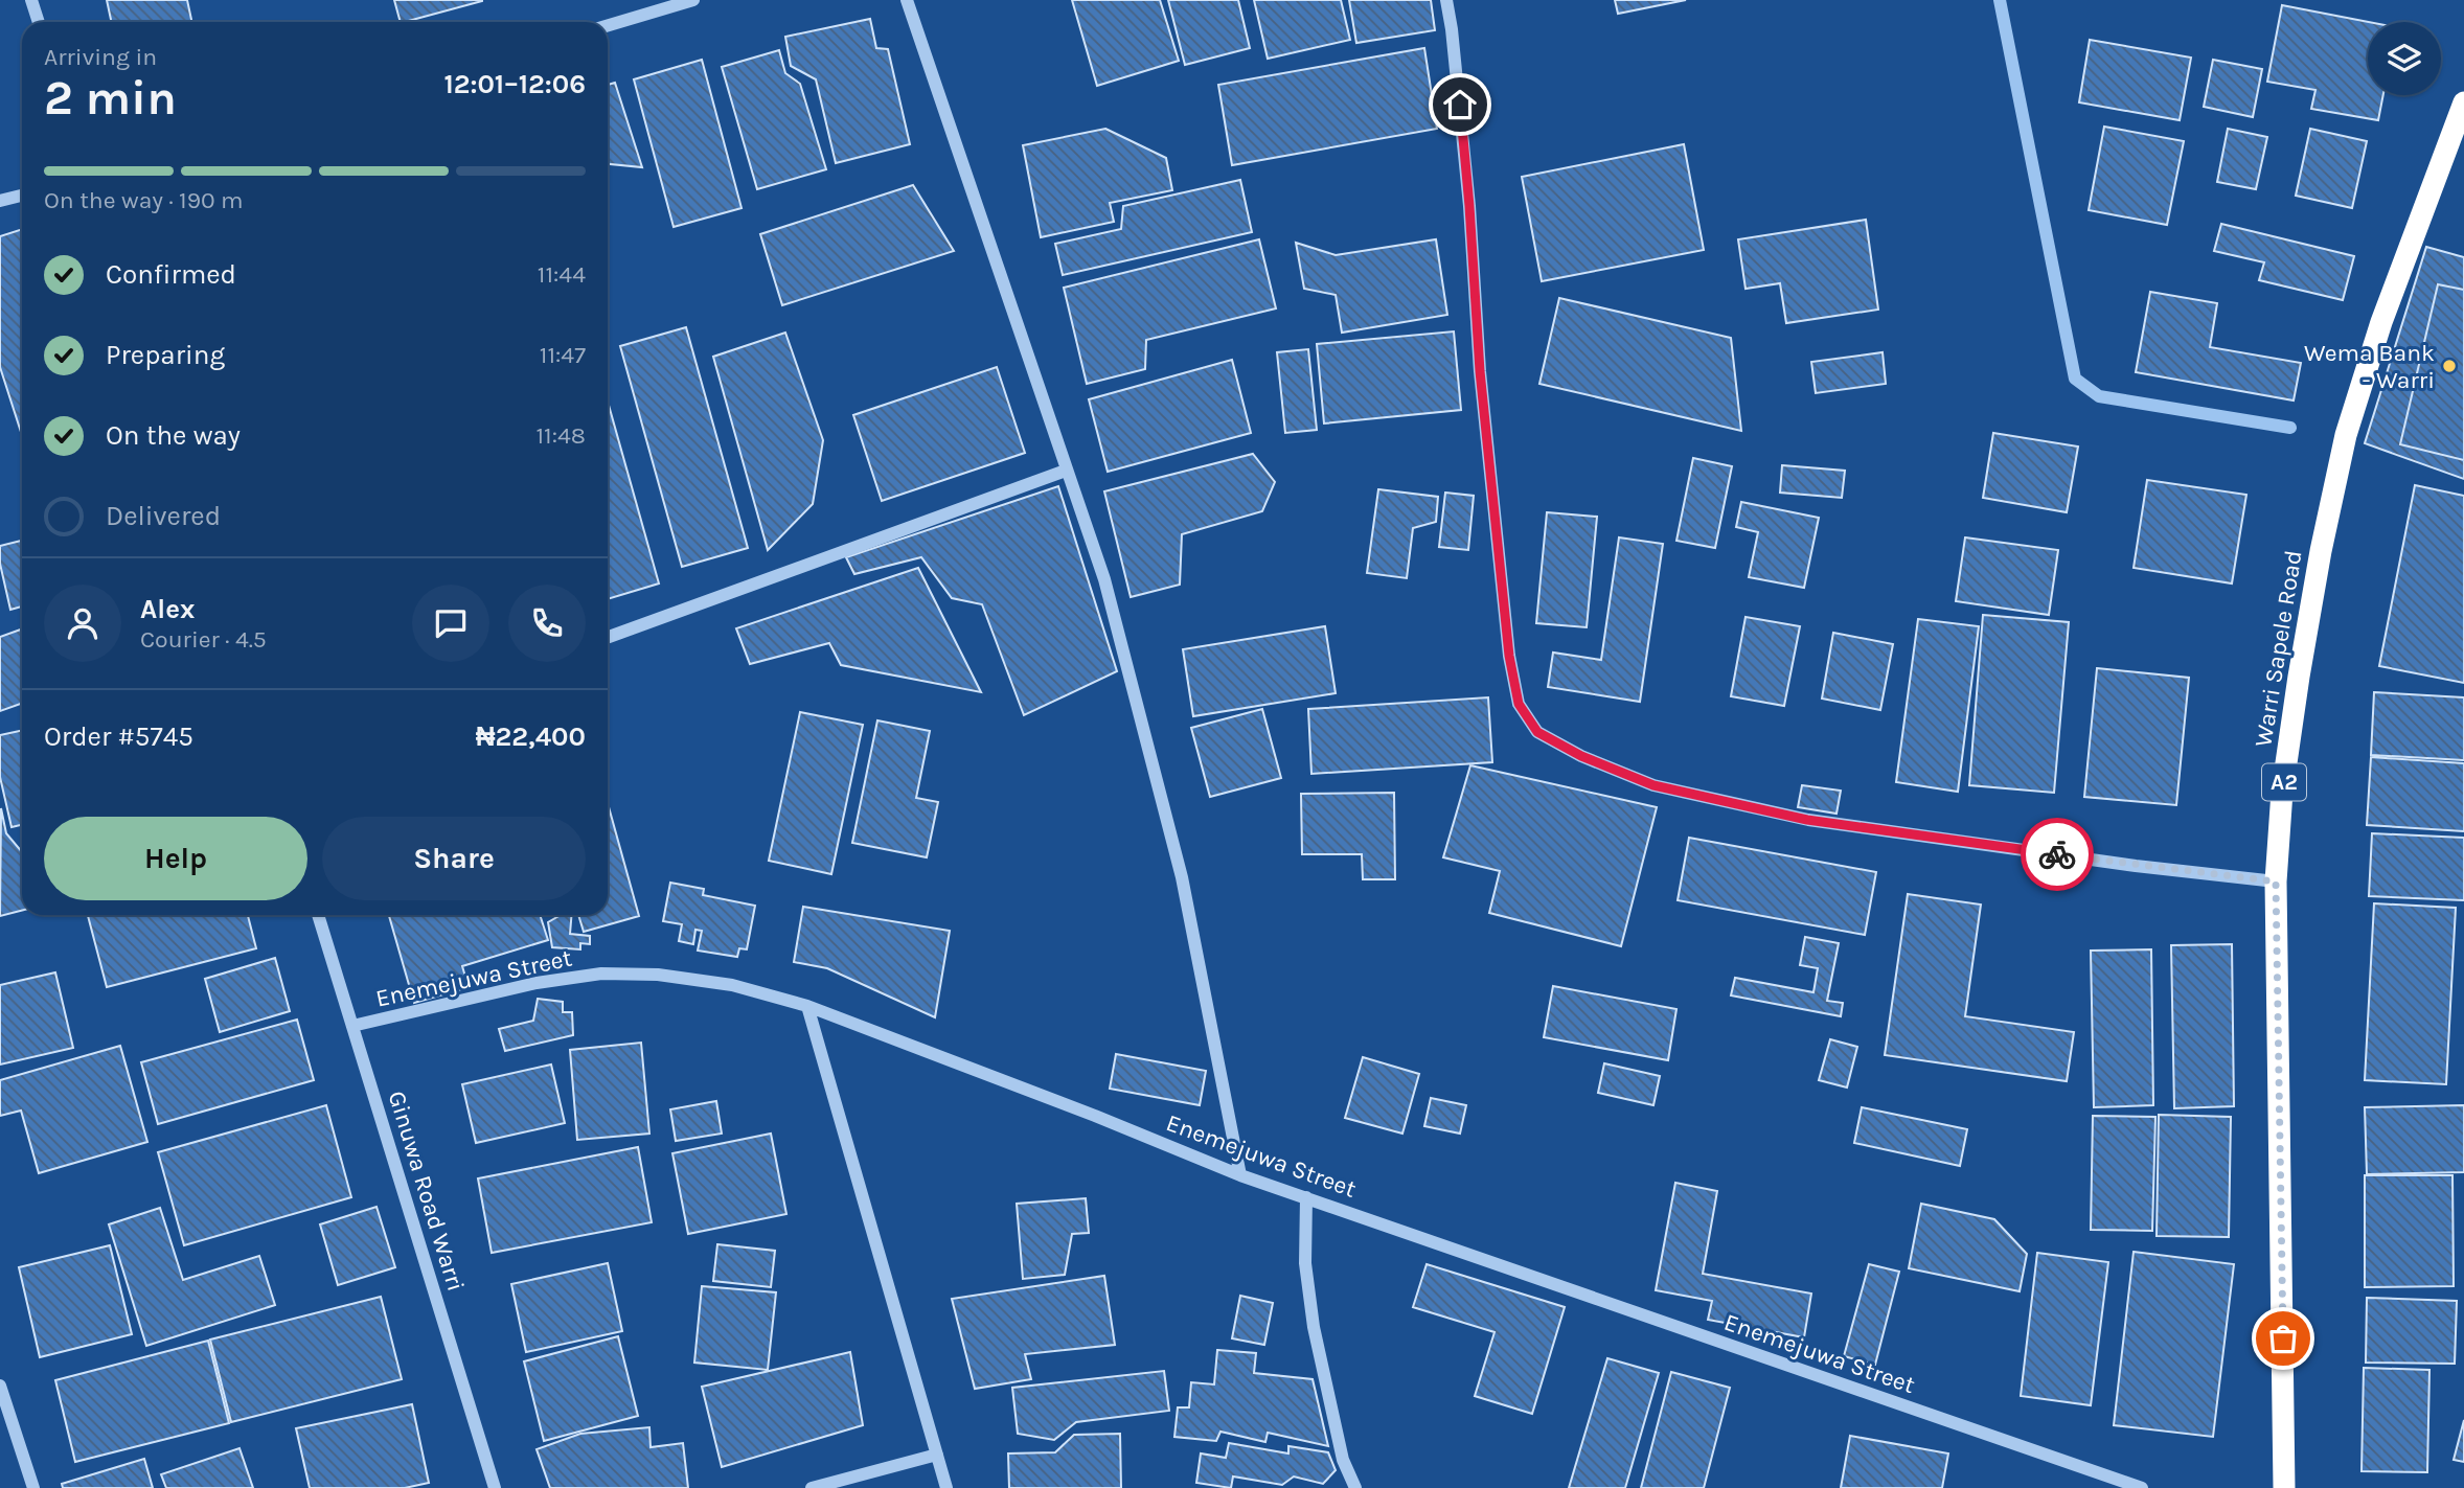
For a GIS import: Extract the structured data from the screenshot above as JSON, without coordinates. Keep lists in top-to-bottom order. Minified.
{"streets":{"highway":["Warri Sapele Road","A2"],"street":["Enemejuwa Street","Ginuwa Road Warri"]},"crossings":[["Enemejuwa Street","Ginuwa Road Warri"]],"places":["Wema Bank - Warri"],"page":{"heading":["2 min","Arriving in","12:01–12:06"],"panel":["Alex","Courier · 4.5","Order #5745","₦22,400"],"bar":"On the way · 190 m","list":[["Confirmed","11:44"],["Preparing","11:47"],["On the way","11:48"],"Delivered"],"buttons":["Help","Share"]}}
